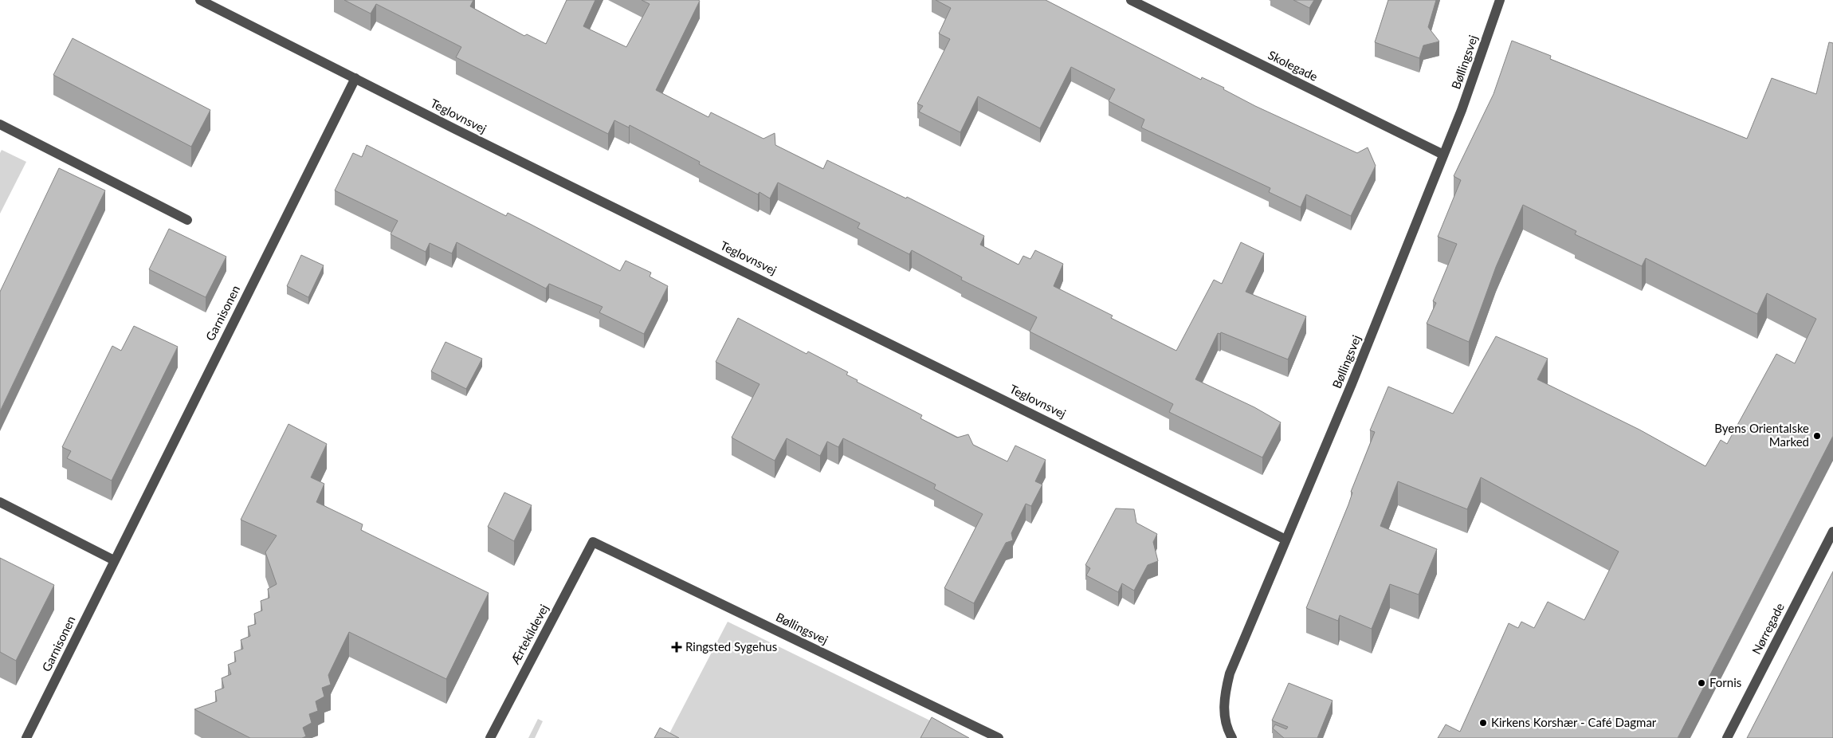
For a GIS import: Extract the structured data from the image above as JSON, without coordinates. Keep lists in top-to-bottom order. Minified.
{"streets":{"street":["Bøllingsvej","Skolegade","Teglovnsvej","Garnisonen","Nørregade","Ærtekildevej"]},"crossings":[["Bøllingsvej","Skolegade"],["Bøllingsvej","Teglovnsvej"],["Bøllingsvej","Ærtekildevej"],["Teglovnsvej","Garnisonen"]],"places":{"other":["Byens Orientalske Marked","Fornis","Kirkens Korshær - Café Dagmar"],"health":["Ringsted Sygehus"]}}
